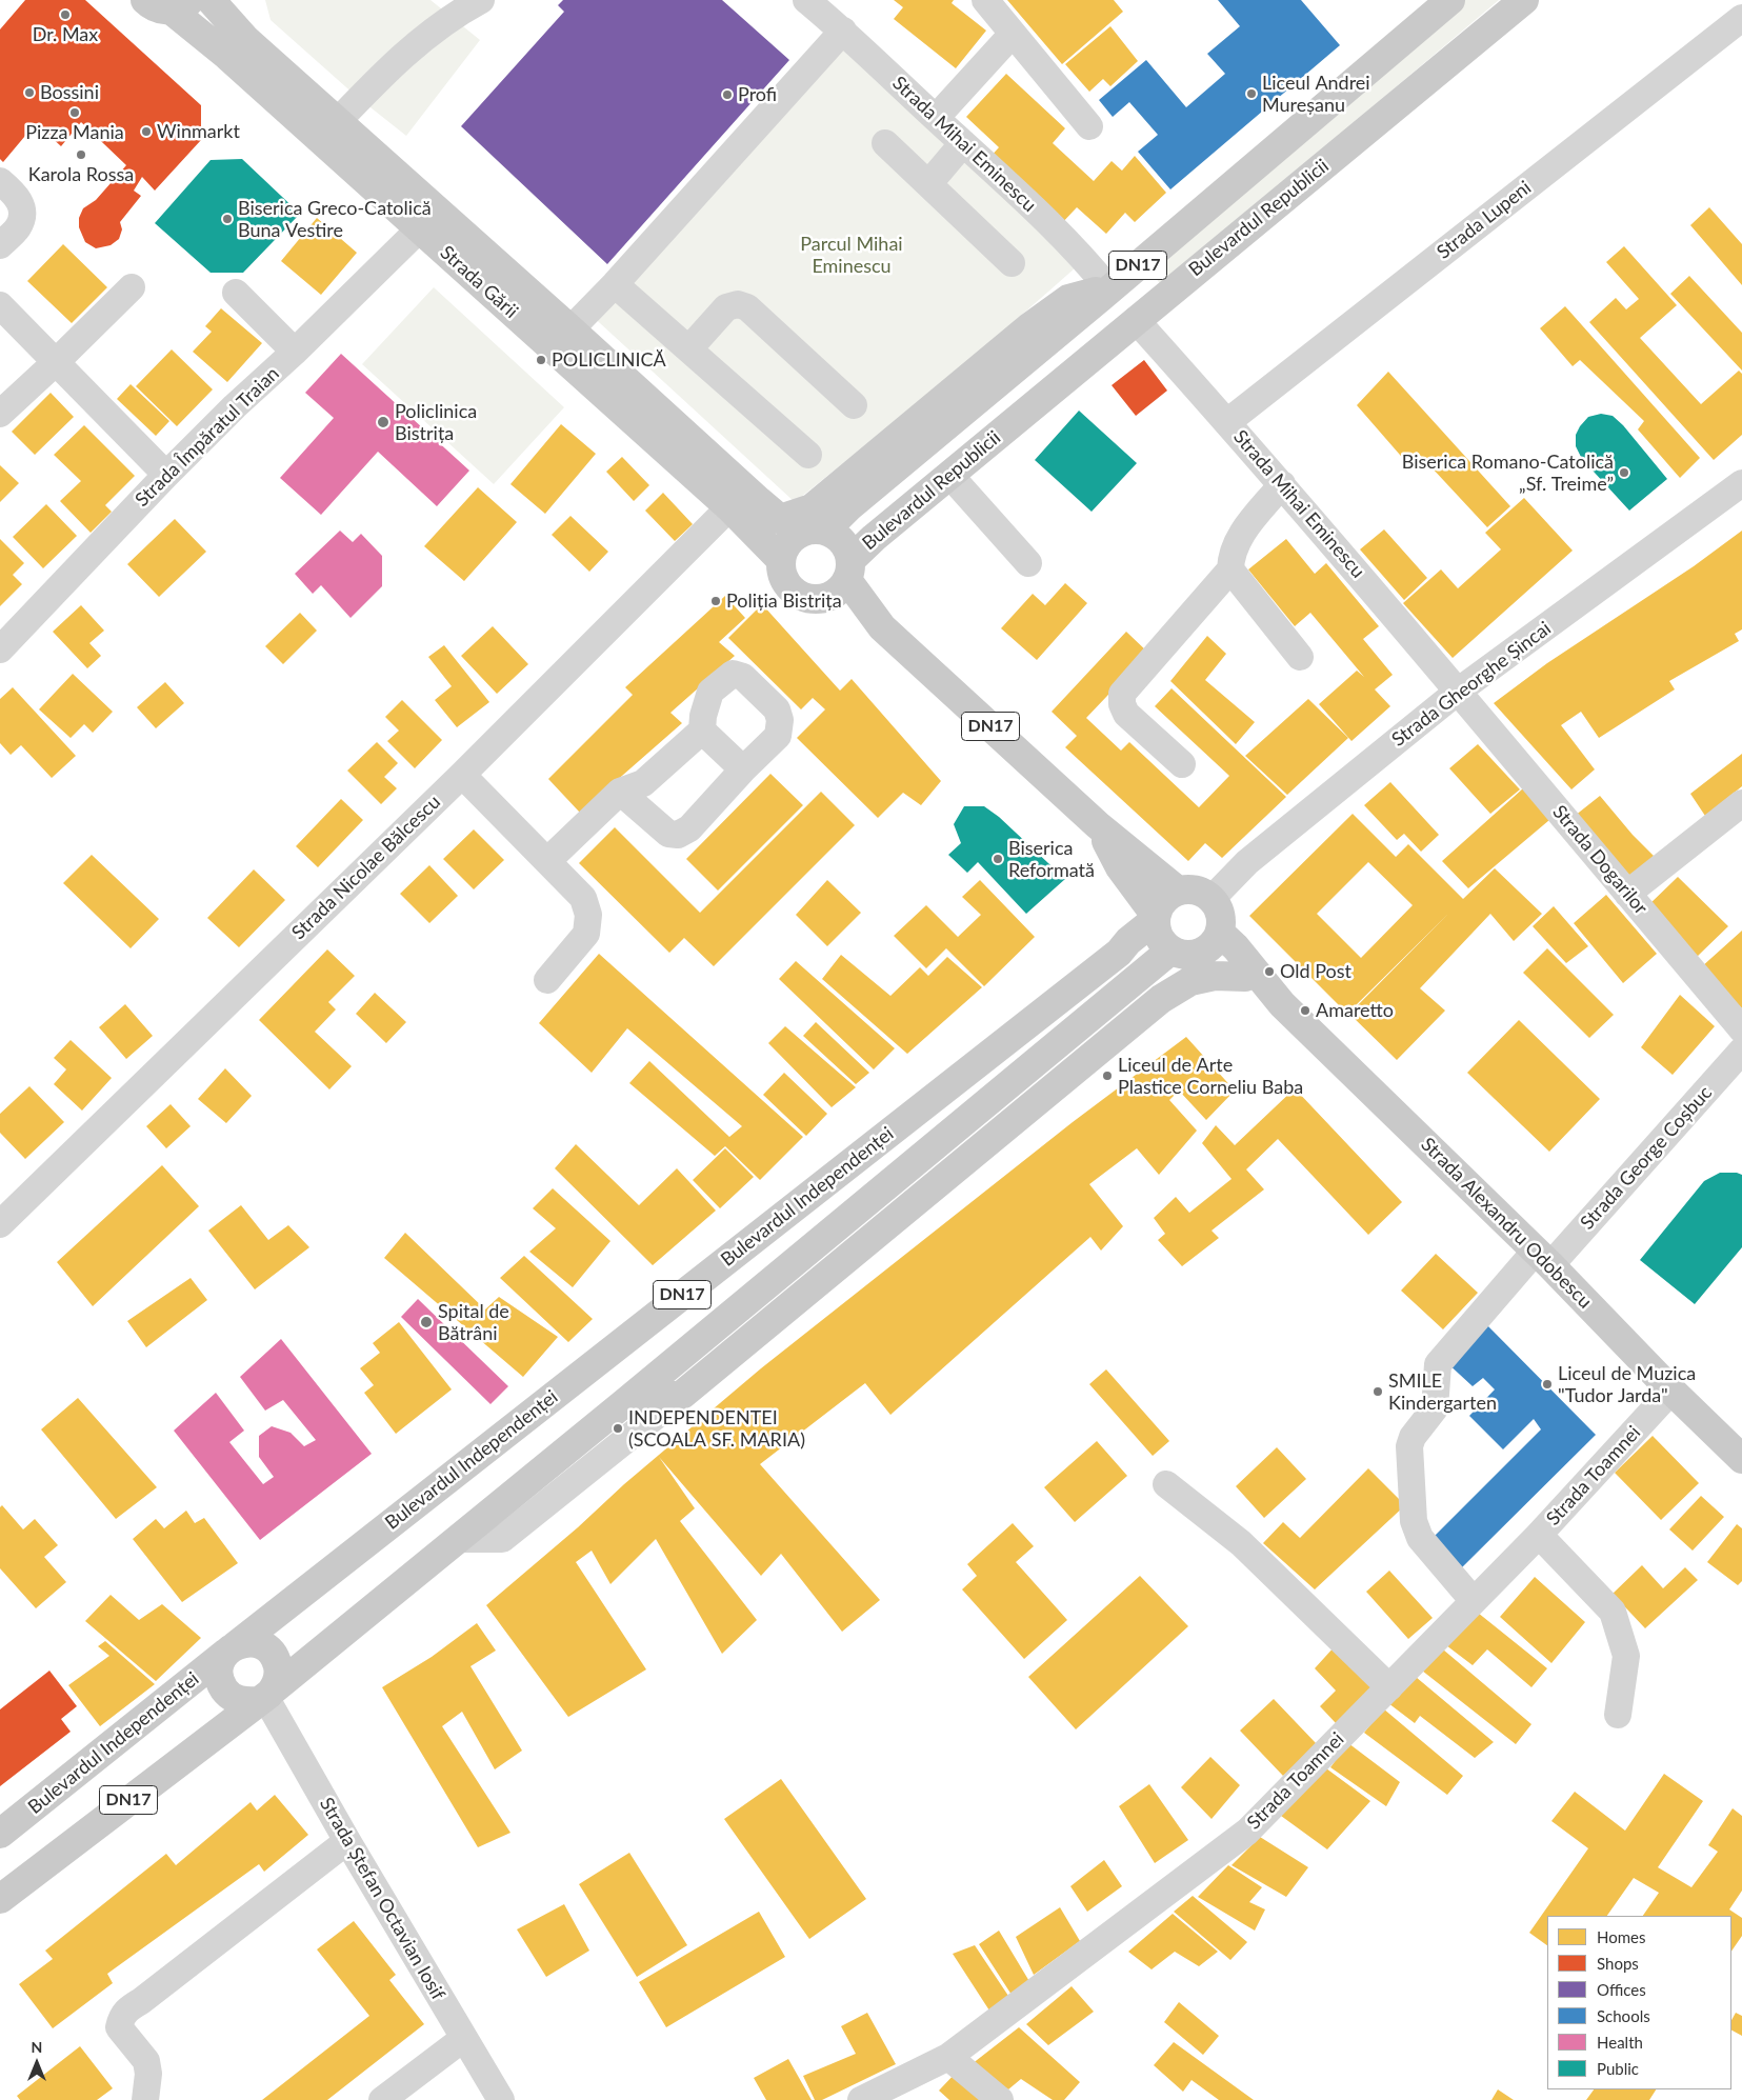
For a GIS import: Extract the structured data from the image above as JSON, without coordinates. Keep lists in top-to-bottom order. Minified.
{"streets":{"main road":["Bulevardul Republicii","DN17","Strada Gării","Bulevardul Independenței","Strada Alexandru Odobescu"],"street":["Strada Mihai Eminescu","Strada Lupeni","Strada Împăratul Traian","Strada Gheorghe Șincai","Strada Dogarilor","Strada Nicolae Bălcescu","Strada George Coșbuc","Strada Toamnei","Strada Ștefan Octavian Iosif"]},"crossings":[["Strada Mihai Eminescu","Bulevardul Republicii"],["Strada Mihai Eminescu","Strada Lupeni"],["Strada Mihai Eminescu","DN17"],["Strada Mihai Eminescu","Strada Gheorghe Șincai"],["Strada Mihai Eminescu","Strada Dogarilor"],["Bulevardul Republicii","DN17"],["Bulevardul Republicii","Strada Gării"],["DN17","Strada Gării"],["DN17","Strada Gheorghe Șincai"],["DN17","Bulevardul Independenței"],["DN17","Strada Alexandru Odobescu"],["DN17","Strada Ștefan Octavian Iosif"],["Strada Gării","Strada Împăratul Traian"],["Strada Gării","Strada Nicolae Bălcescu"],["Strada Gheorghe Șincai","Strada Dogarilor"],["Strada Gheorghe Șincai","Bulevardul Independenței"],["Strada Gheorghe Șincai","Strada Alexandru Odobescu"],["Strada George Coșbuc","Strada Alexandru Odobescu"],["Strada George Coșbuc","Strada Toamnei"],["Bulevardul Independenței","Strada Alexandru Odobescu"],["Bulevardul Independenței","Strada Ștefan Octavian Iosif"],["Strada Alexandru Odobescu","Strada Toamnei"]],"parks":["Parcul Mihai Eminescu"],"places":["Dr. Max","Bossini","Liceul Andrei Mureșanu","Profi","Pizza Mania","Winmarkt","Karola Rossa","Biserica Greco-Catolică Buna Vestire","POLICLINICĂ","Policlinica Bistrița","Biserica Romano-Catolică „Sf. Treime”","Poliția Bistrița","Biserica Reformată","Old Post","Amaretto","Liceul de Arte Plastice Corneliu Baba","Spital de Bătrâni","Liceul de Muzica \"Tudor Jarda\"","SMILE Kindergarten","INDEPENDENTEI (SCOALA SF. MARIA)"],"legend":["Homes","Shops","Offices","Schools","Health","Public"],"north":"top"}
